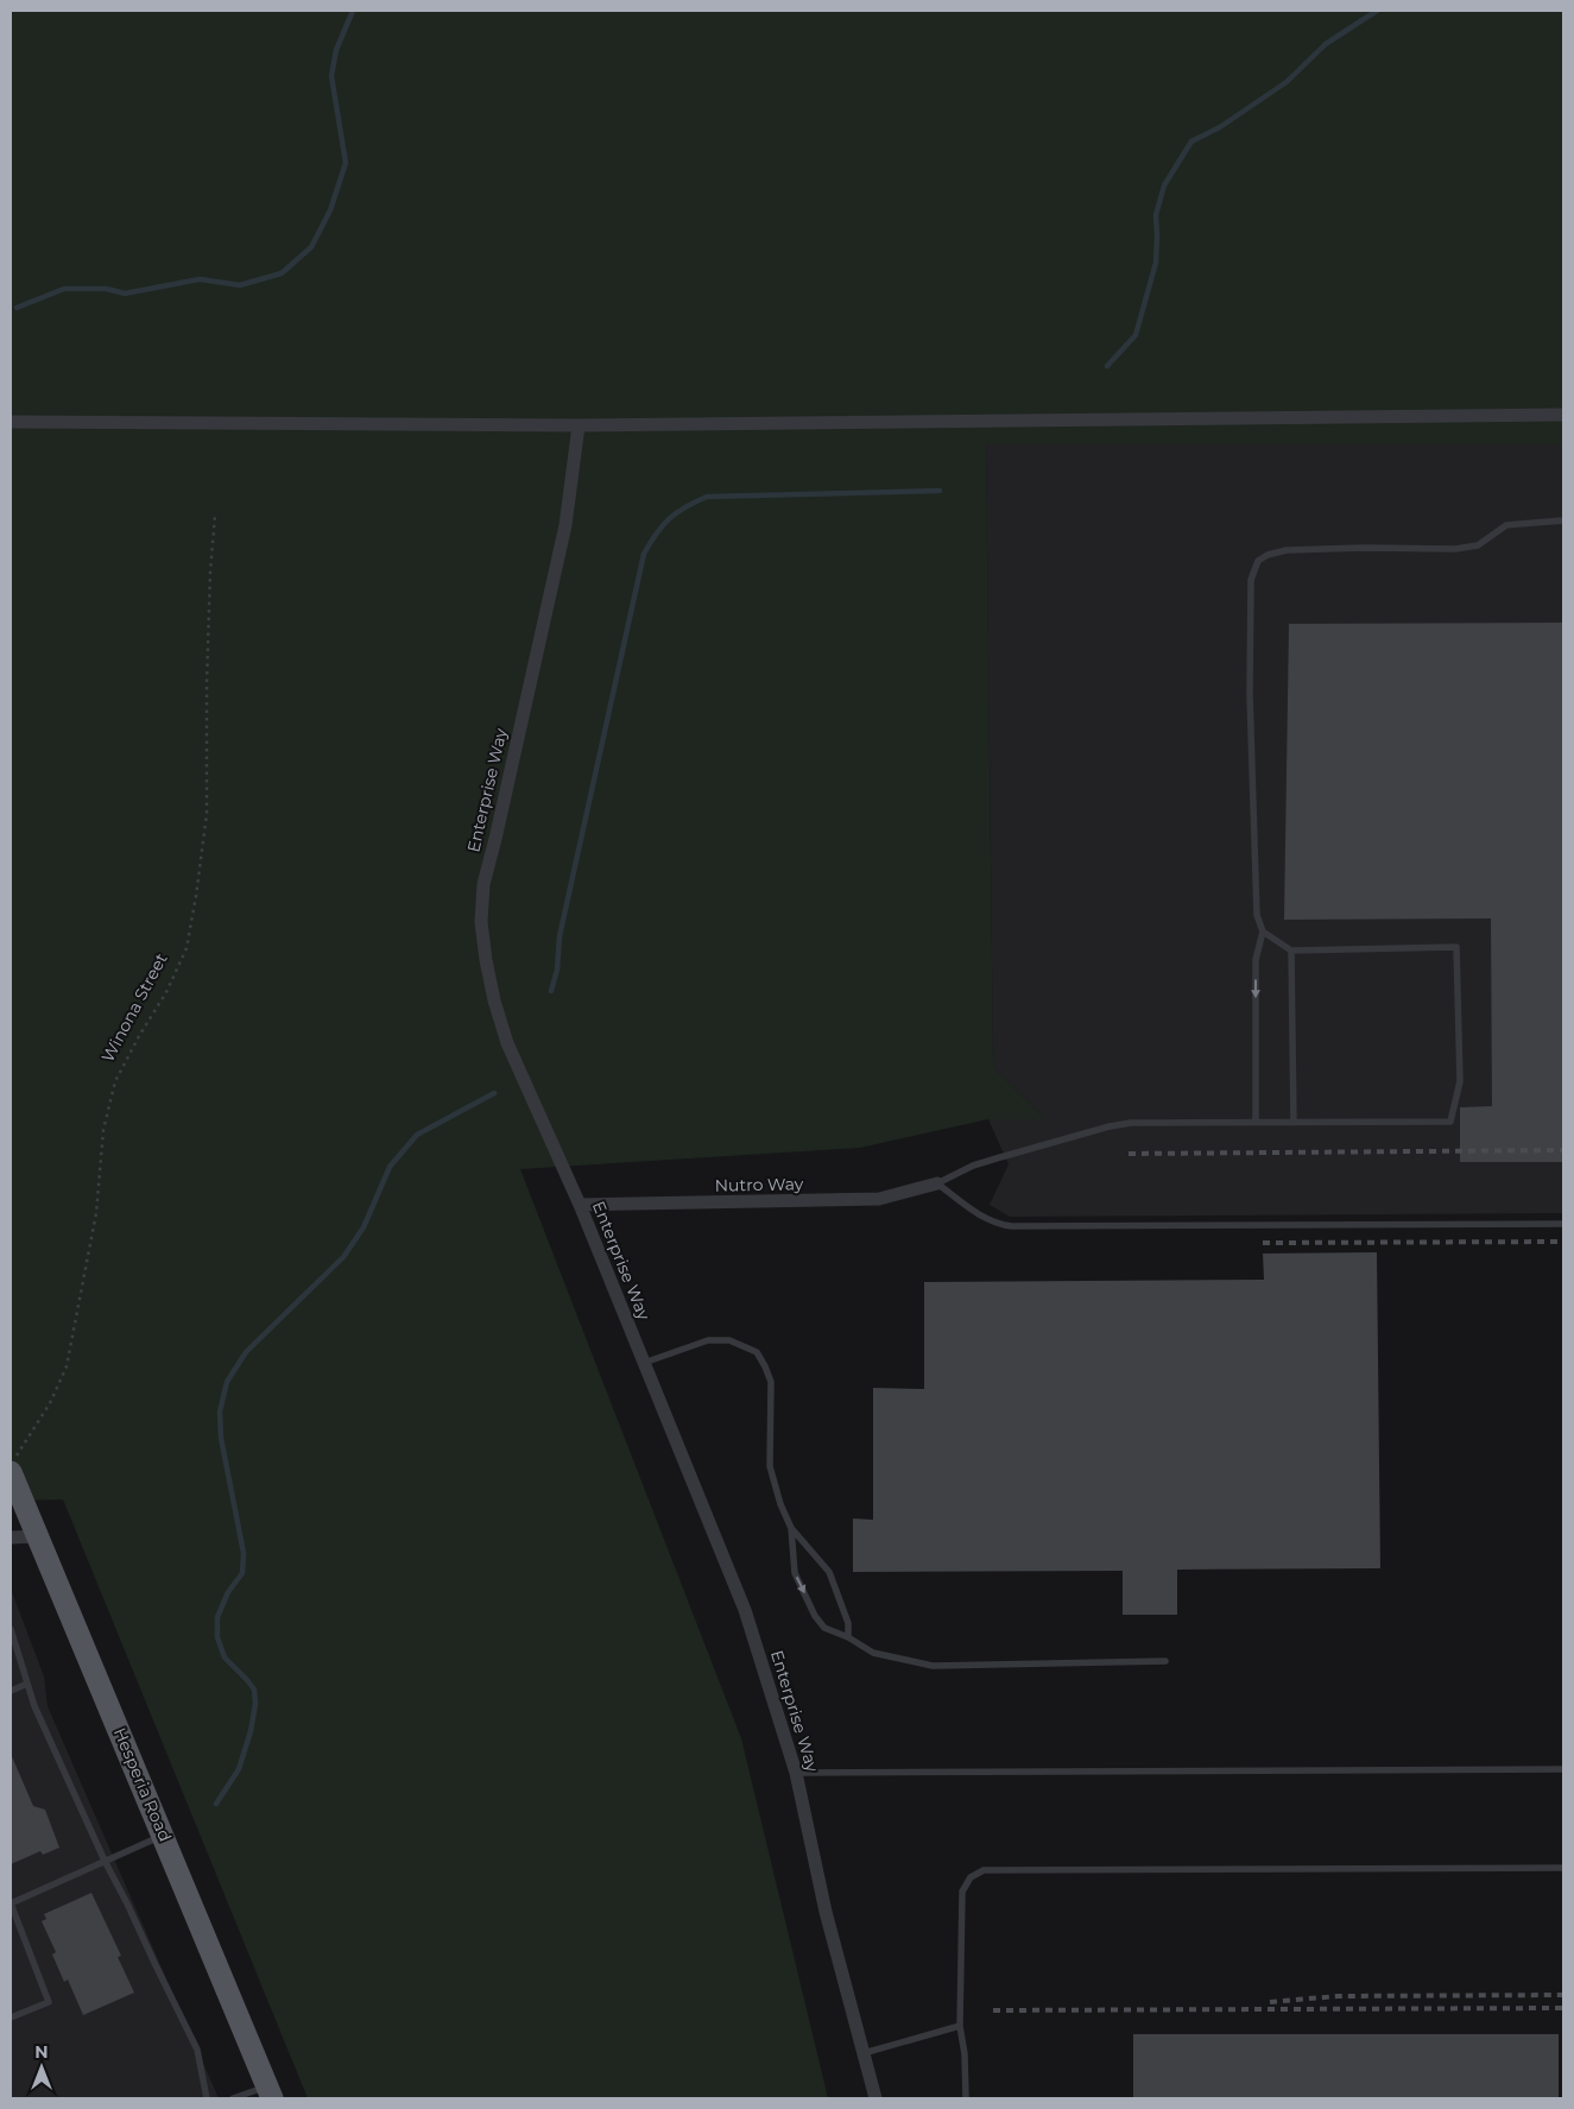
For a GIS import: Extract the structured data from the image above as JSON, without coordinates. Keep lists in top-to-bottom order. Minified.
{"streets":{"main road":["Hesperia Road"],"street":["Enterprise Way","Nutro Way"],"path":["Winona Street"]},"crossings":[["Enterprise Way","Nutro Way"],["Winona Street","Hesperia Road"]],"north":"top"}
